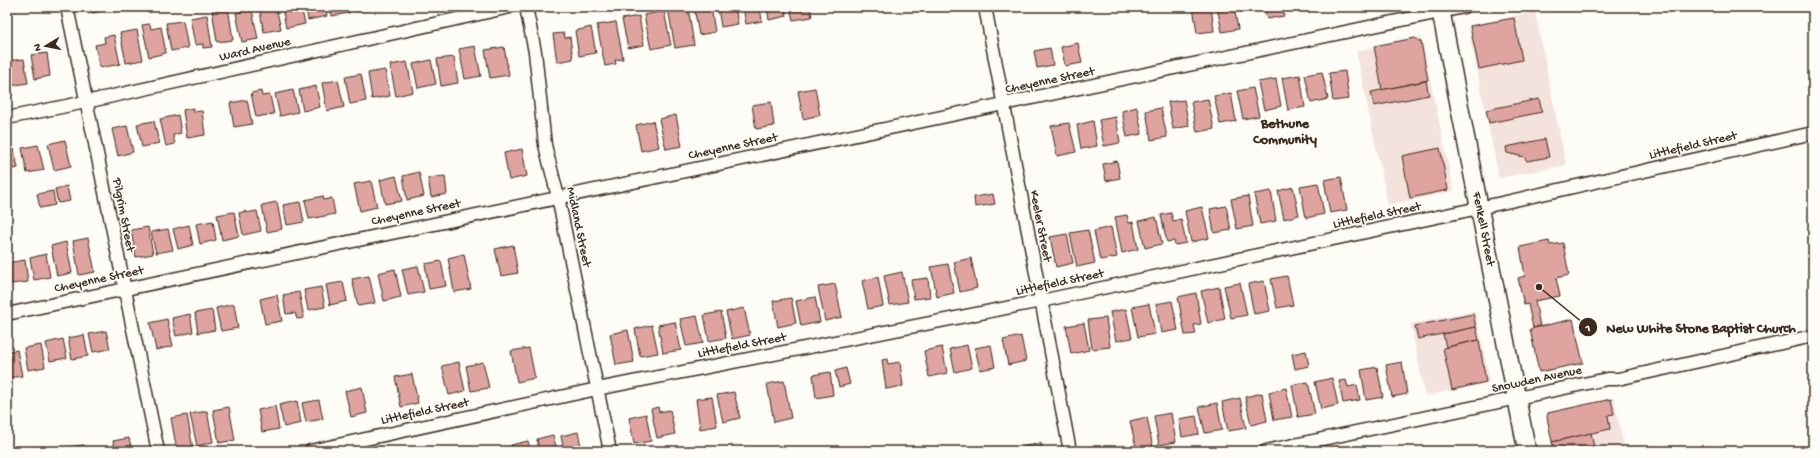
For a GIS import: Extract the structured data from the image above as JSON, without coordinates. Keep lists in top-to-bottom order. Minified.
{"streets":{"street":["Ward Avenue","Cheyenne Street","Littlefield Street","Pilgrim Street","Keeler Street","Midland Street","Fenkell Street","Snowden Avenue"]},"crossings":[["Ward Avenue","Pilgrim Street"],["Cheyenne Street","Pilgrim Street"],["Cheyenne Street","Keeler Street"],["Cheyenne Street","Midland Street"],["Cheyenne Street","Fenkell Street"],["Littlefield Street","Keeler Street"],["Littlefield Street","Midland Street"],["Littlefield Street","Fenkell Street"],["Fenkell Street","Snowden Avenue"]],"districts":["Bethune Community"],"places":["New White Stone Baptist Church"],"north":"left"}
